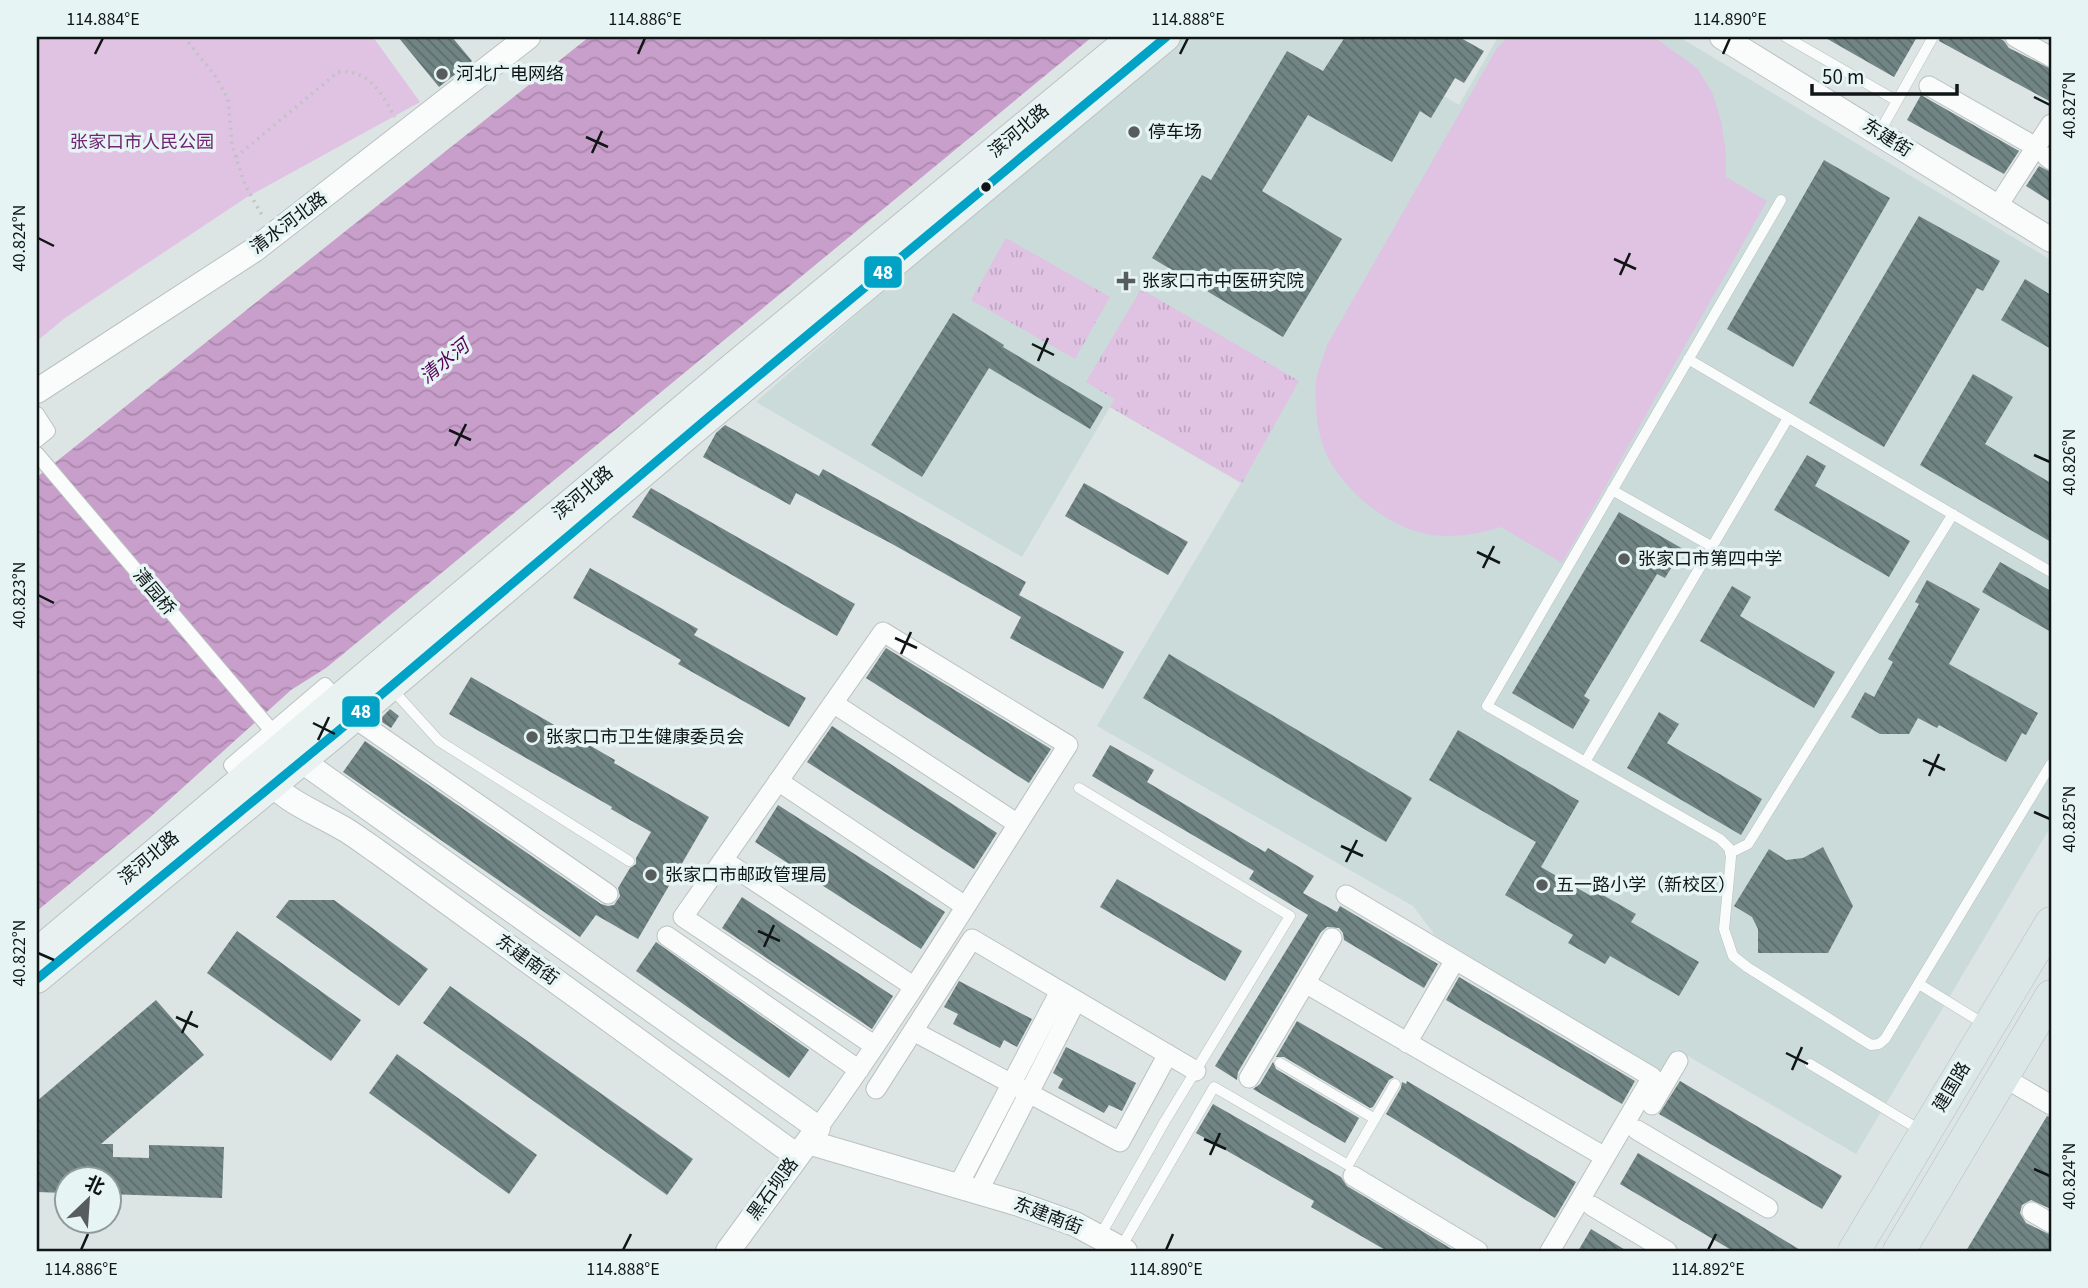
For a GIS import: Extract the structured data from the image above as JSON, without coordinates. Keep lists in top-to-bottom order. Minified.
{"streets":{"main road":["滨河北路","建国路"],"street":["东建街","清水河北路","清园桥","东建南街","黑石坝路"]},"crossings":[["滨河北路","清园桥"],["滨河北路","东建南街"],["清园桥","东建南街"],["东建南街","黑石坝路"]],"water":["清水河"],"parks":["张家口市人民公园"],"places":{"other":["河北广电网络","停车场","张家口市第四中学","张家口市卫生健康委员会","张家口市邮政管理局","五一路小学（新校区）"],"health":["张家口市中医研究院"]},"lines":["transit line 48"],"scale_bar":"50 m","north":"top right","coordinates":["114.884°E","114.886°E","114.888°E","114.890°E","40.827°N","40.824°N","40.826°N","40.823°N","40.825°N","40.822°N","114.892°E"]}
